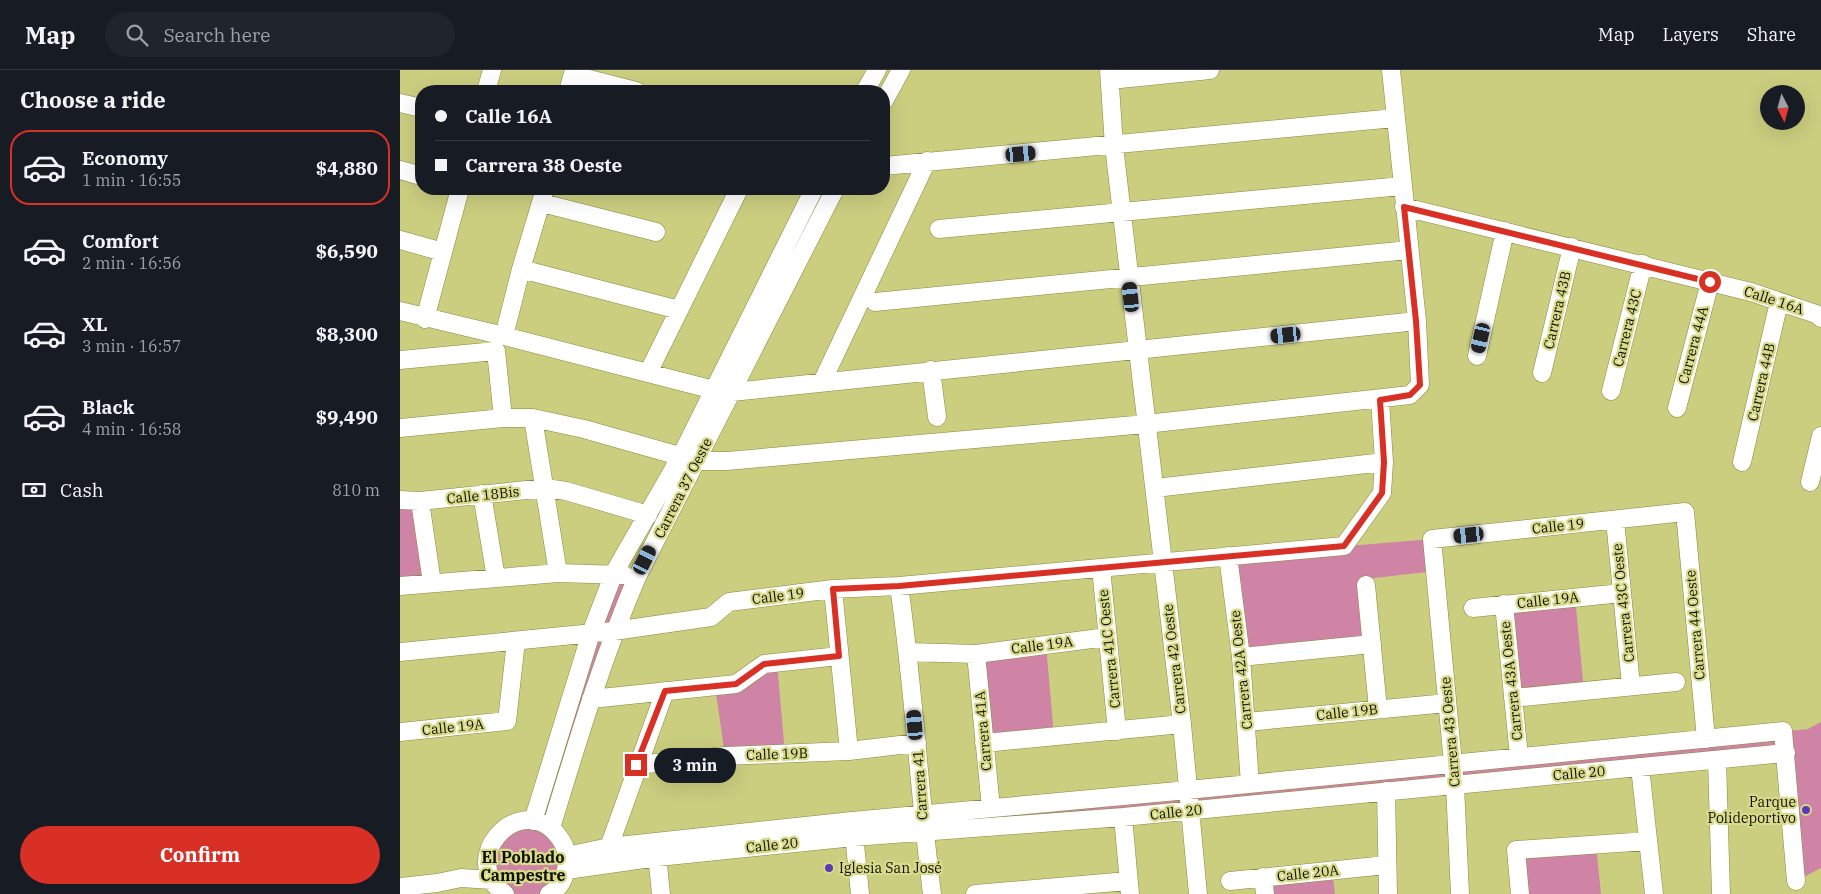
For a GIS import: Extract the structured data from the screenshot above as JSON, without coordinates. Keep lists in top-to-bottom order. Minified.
{"streets":{"street":["Calle 16A","Carrera 43B","Carrera 43C","Carrera 44A","Carrera 44B","Carrera 37 Oeste","Calle 18Bis","Calle 19","Calle 19A","Carrera 43C Oeste","Carrera 44 Oeste","Carrera 41C Oeste","Carrera 42 Oeste","Carrera 42A Oeste","Carrera 43A Oeste","Calle 19B","Carrera 41A","Carrera 43 Oeste","Calle 20","Carrera 41","Calle 20A"]},"crossings":[["Calle 16A","Carrera 43B"],["Calle 16A","Carrera 43C"],["Calle 16A","Carrera 44A"],["Calle 16A","Carrera 44B"],["Carrera 37 Oeste","Calle 18Bis"],["Carrera 37 Oeste","Calle 19"],["Calle 19","Calle 19A"],["Calle 19","Carrera 43C Oeste"],["Calle 19","Carrera 44 Oeste"],["Calle 19","Carrera 41C Oeste"],["Calle 19","Carrera 42 Oeste"],["Calle 19","Carrera 42A Oeste"],["Calle 19","Carrera 43 Oeste"],["Calle 19","Carrera 41"],["Calle 19A","Carrera 43C Oeste"],["Calle 19A","Carrera 41C Oeste"],["Calle 19A","Carrera 43A Oeste"],["Calle 19A","Carrera 41A"],["Calle 19A","Carrera 41"],["Carrera 44 Oeste","Calle 20"],["Carrera 42 Oeste","Calle 20"],["Carrera 42A Oeste","Calle 19B"],["Carrera 42A Oeste","Calle 20"],["Carrera 43A Oeste","Calle 20"],["Calle 19B","Carrera 43 Oeste"],["Calle 19B","Carrera 41"],["Carrera 41A","Calle 20"],["Carrera 43 Oeste","Calle 20"],["Calle 20","Carrera 41"]],"districts":["El Poblado Campestre"],"places":["Parque Polideportivo","Iglesia San José"],"north":"bottom","page":{"header":"Map","search":"Search here","nav":["Map","Layers","Share"],"heading":"Choose a ride","banner":["Calle 16A","Carrera 38 Oeste"],"list":[{"name":"Economy","note":"1 min · 16:55","value":"$4,880"},{"name":"Comfort","note":"2 min · 16:56","value":"$6,590"},{"name":"XL","note":"3 min · 16:57","value":"$8,300"},{"name":"Black","note":"4 min · 16:58","value":"$9,490"}],"pay":["Cash","810 m"],"bubble":"3 min","buttons":"Confirm"}}
